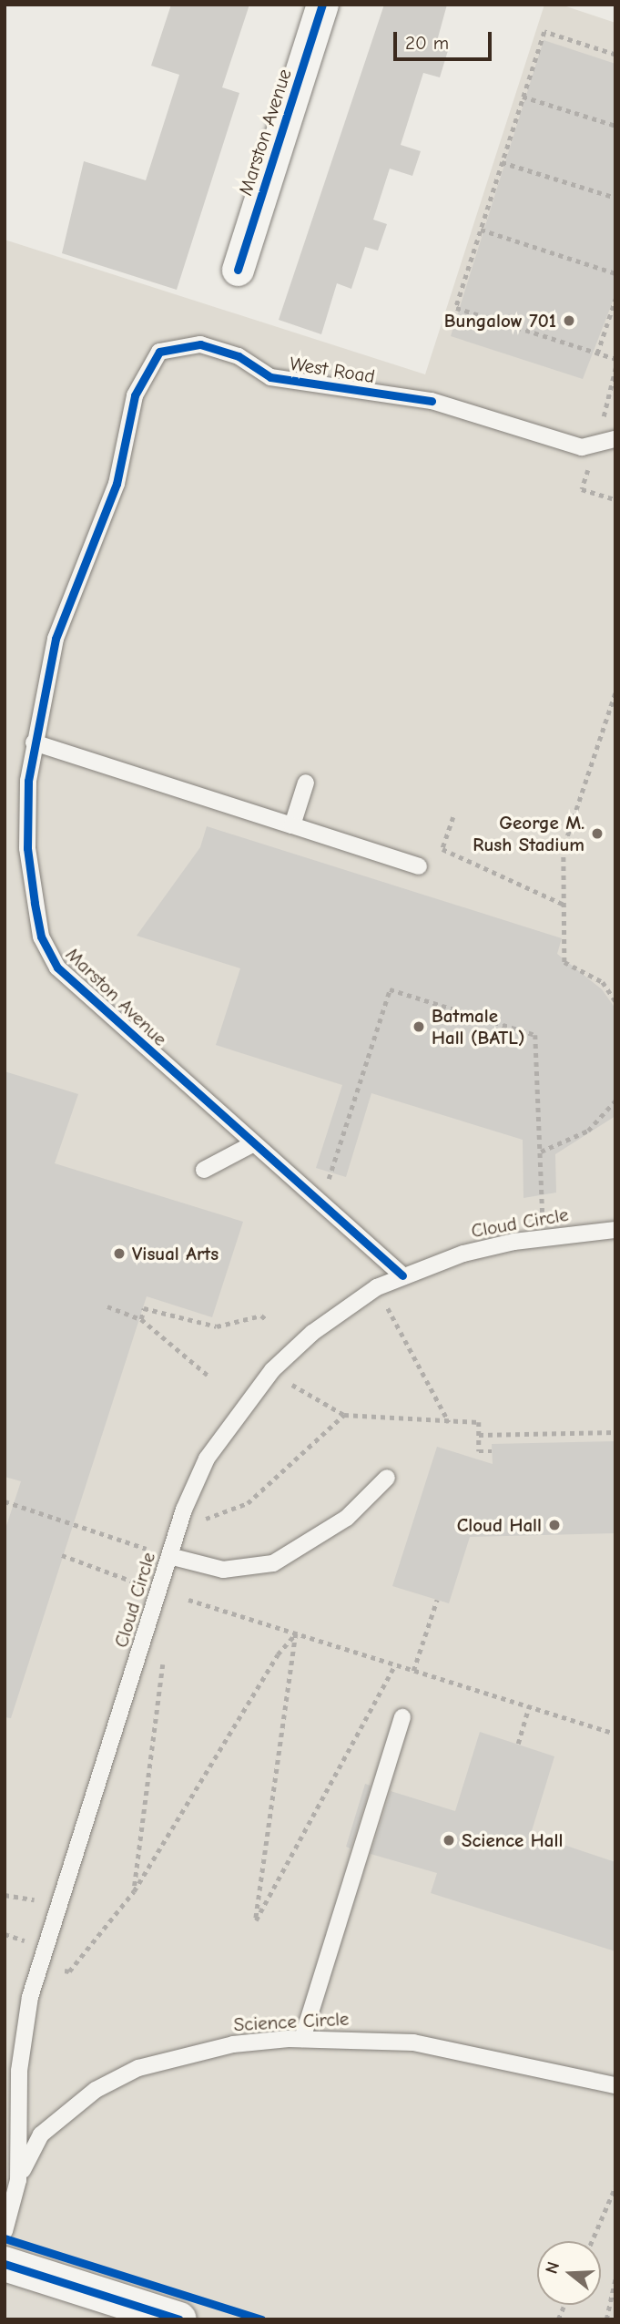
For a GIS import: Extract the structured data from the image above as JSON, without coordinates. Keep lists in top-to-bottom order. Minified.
{"streets":{"street":["Marston Avenue"],"lane":["West Road","Cloud Circle","Science Circle"]},"crossings":[["Marston Avenue","West Road"],["Marston Avenue","Cloud Circle"],["Cloud Circle","Science Circle"]],"places":["Bungalow 701","George M. Rush Stadium","Batmale Hall (BATL)","Visual Arts","Cloud Hall","Science Hall"],"scale_bar":"20 m","north":"left"}
